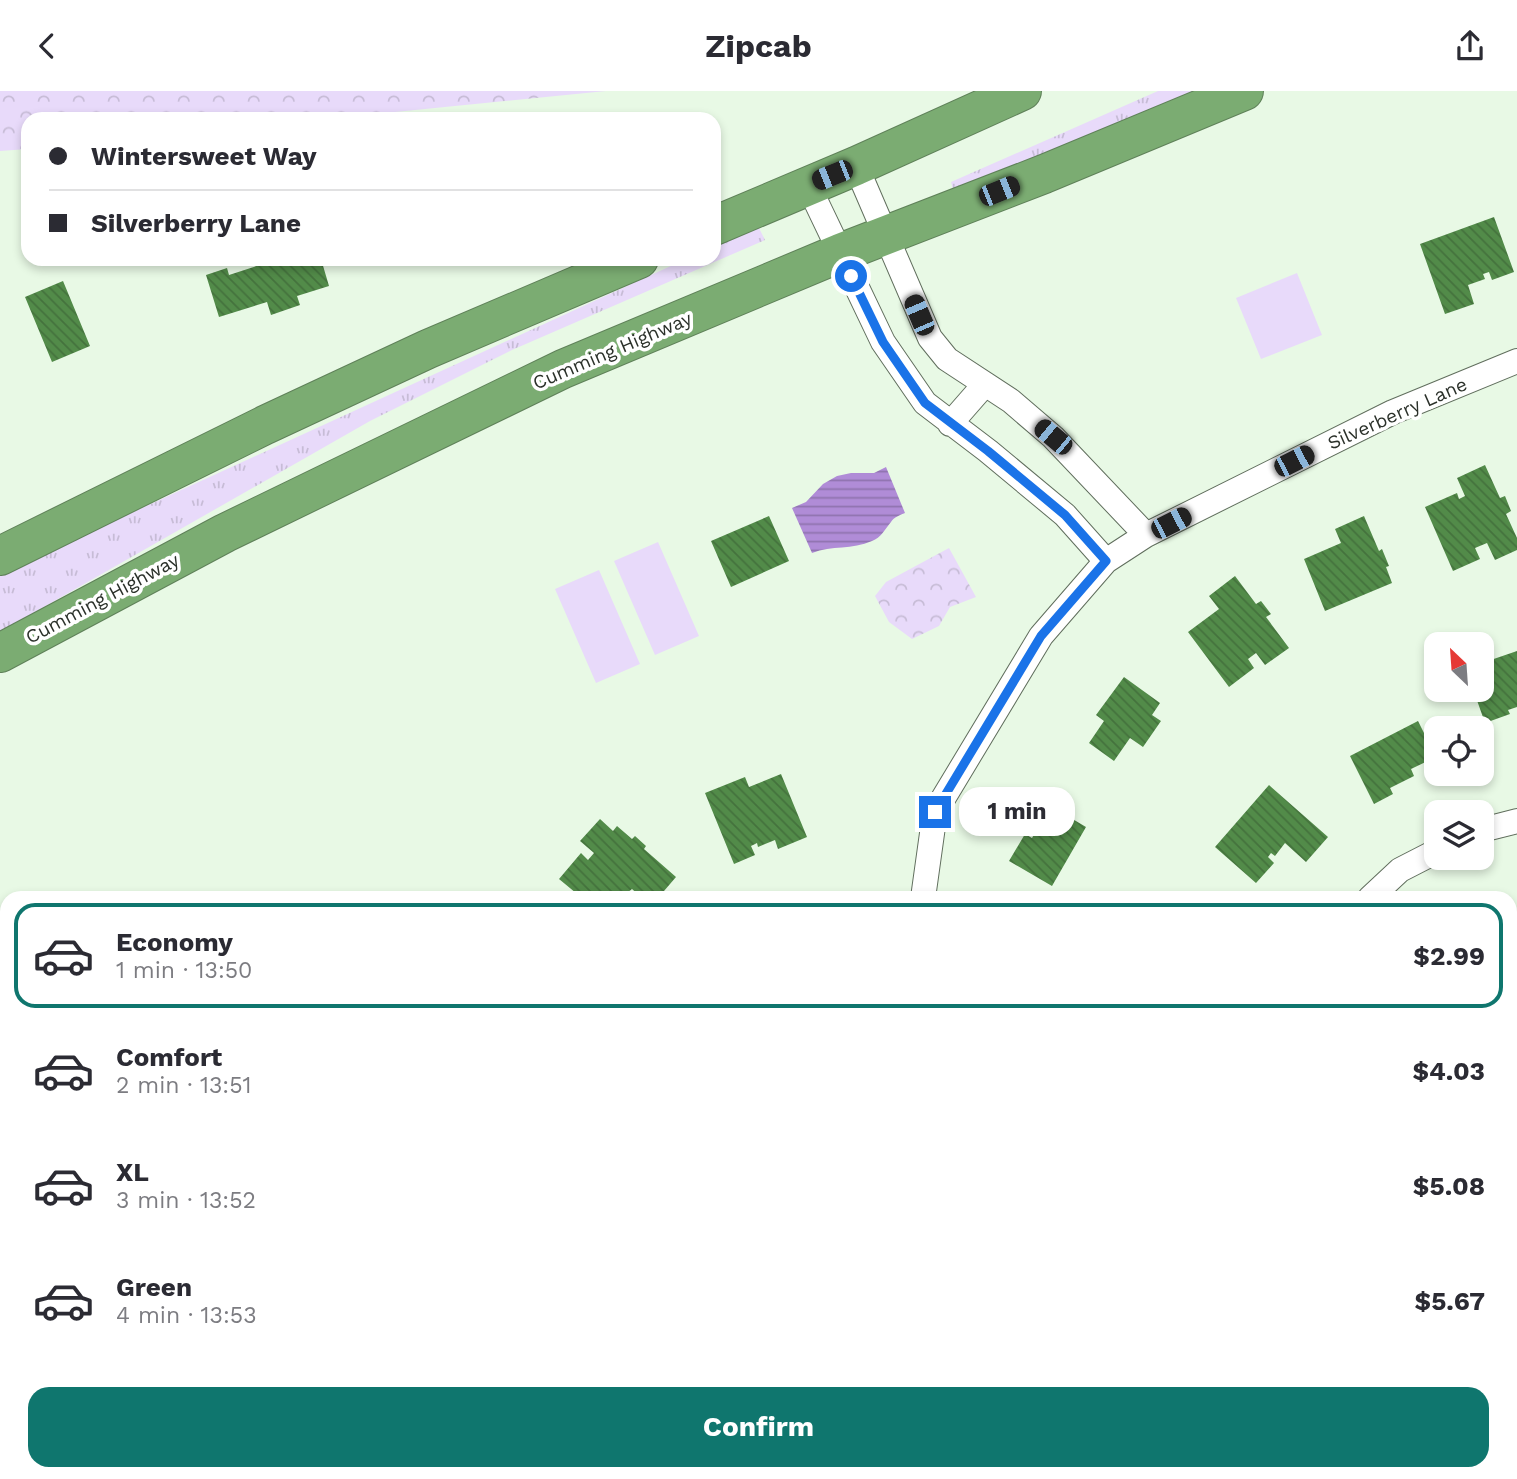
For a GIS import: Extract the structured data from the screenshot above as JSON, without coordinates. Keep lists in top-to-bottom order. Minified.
{"streets":{"highway":["Cumming Highway"],"street":["Silverberry Lane"]},"north":"top left","page":{"header":"Zipcab","banner":["Wintersweet Way","Silverberry Lane"],"bubble":"1 min","list":[{"name":"Economy","note":"1 min · 13:50","value":"$2.99"},{"name":"Comfort","note":"2 min · 13:51","value":"$4.03"},{"name":"XL","note":"3 min · 13:52","value":"$5.08"},{"name":"Green","note":"4 min · 13:53","value":"$5.67"}],"buttons":"Confirm"}}
